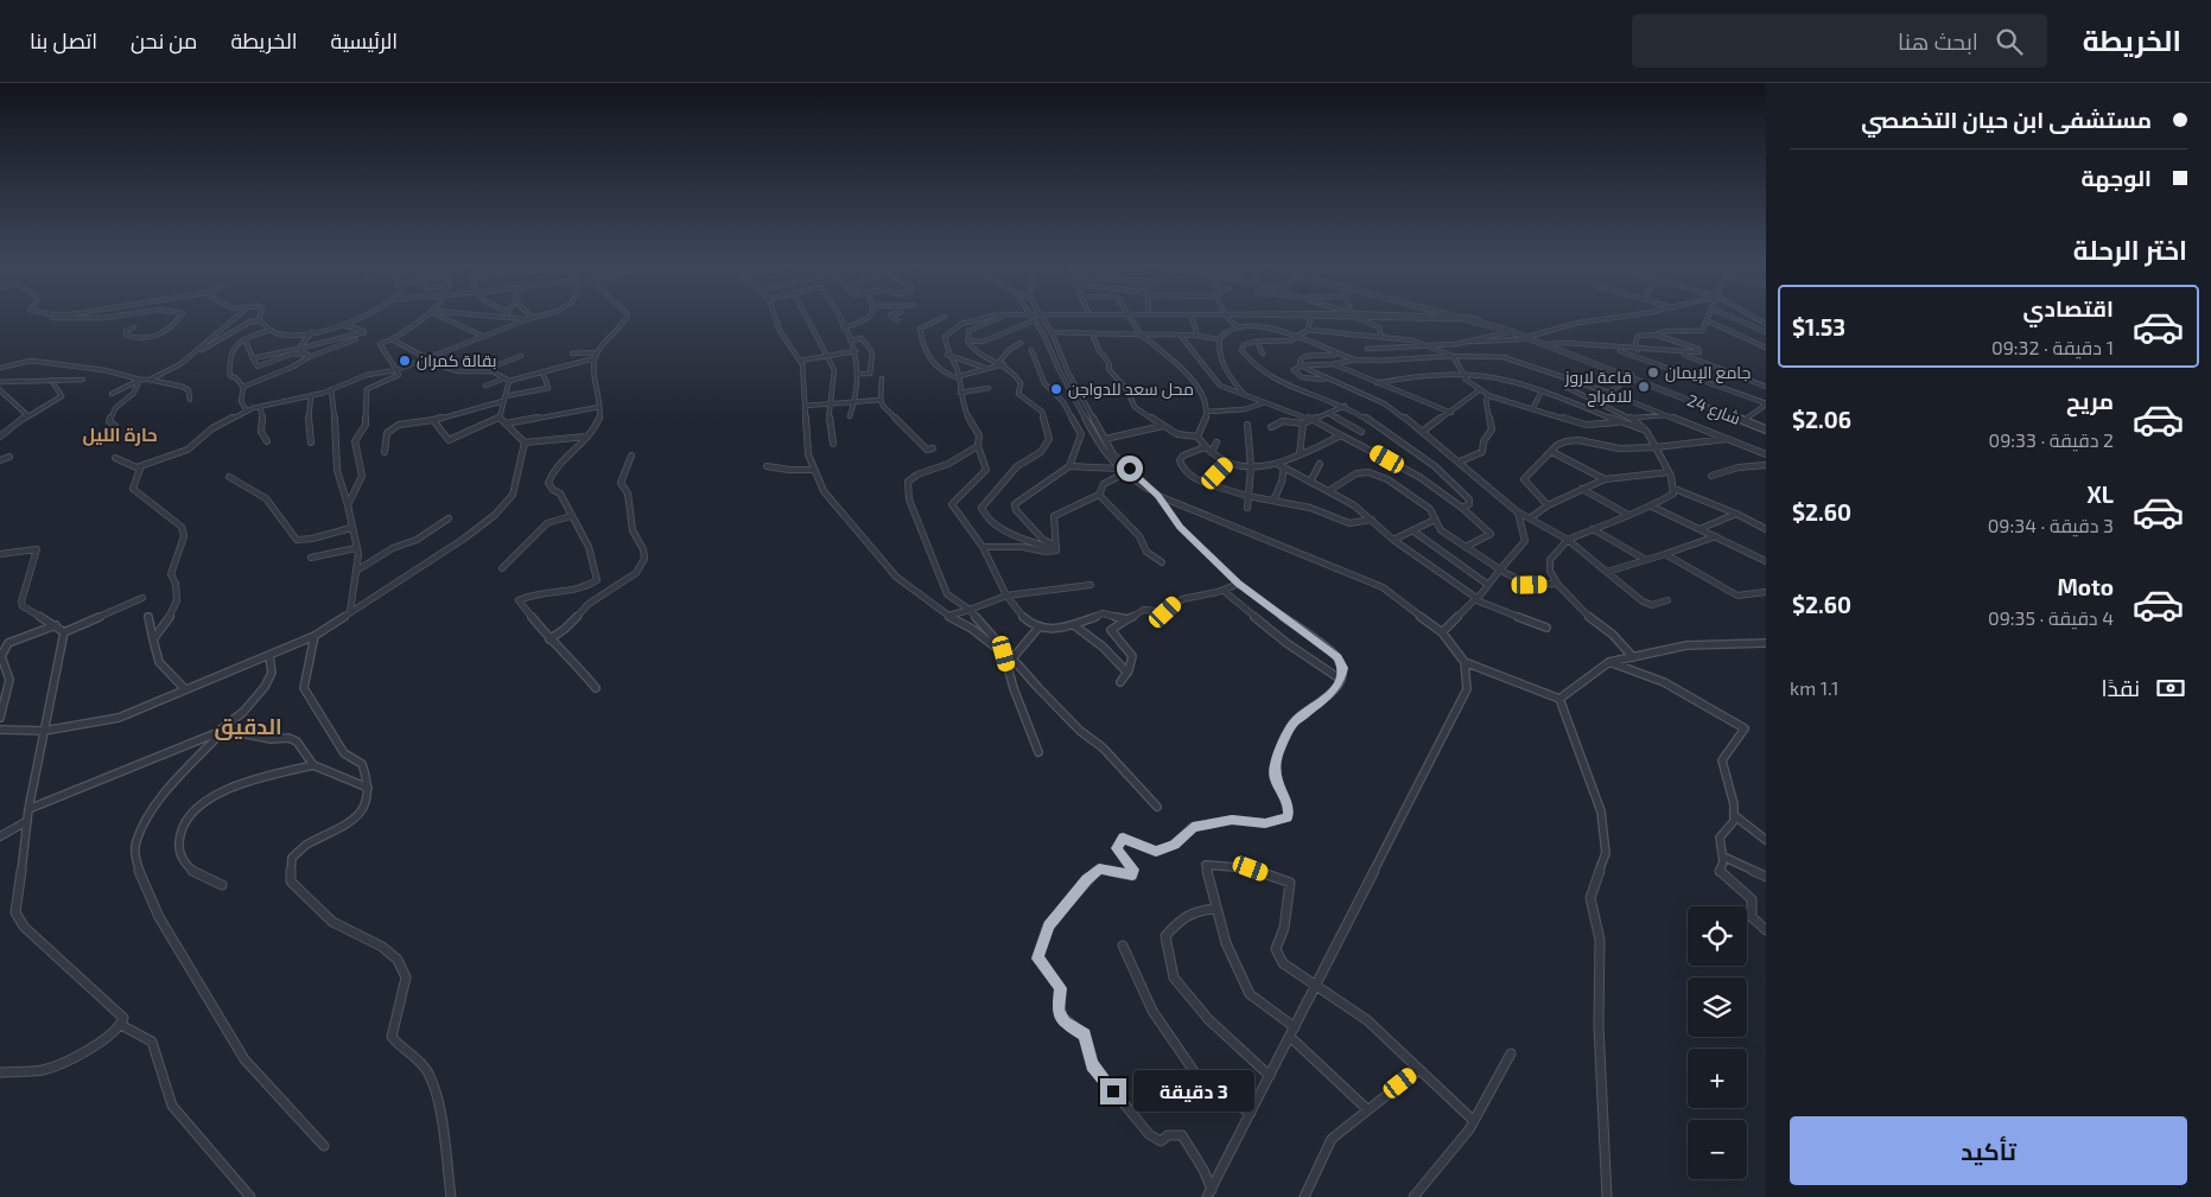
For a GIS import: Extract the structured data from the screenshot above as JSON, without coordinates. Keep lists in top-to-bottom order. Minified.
{"streets":{"street":["شارع 24"]},"districts":["حارة الليل","الدقيق"],"places":["بقالة كمران","جامع الإيمان","قاعة لاروز للافراح","محل سعد للدواجن"],"page":{"header":"الخريطة","search":"ابحث هنا","nav":["الرئيسية","الخريطة","من نحن","اتصل بنا"],"banner":["مستشفى ابن حيان التخصصي","الوجهة"],"heading":"اختر الرحلة","list":[{"name":"اقتصادي","note":"1 دقيقة · 09:32","value":"$1.53"},{"name":"مريح","note":"2 دقيقة · 09:33","value":"$2.06"},{"name":"XL","note":"3 دقيقة · 09:34","value":"$2.60"},{"name":"Moto","note":"4 دقيقة · 09:35","value":"$2.60"}],"pay":["نقدًا","1.1 km"],"map_buttons":["+","−"],"bubble":"3 دقيقة","buttons":"تأكيد"}}
